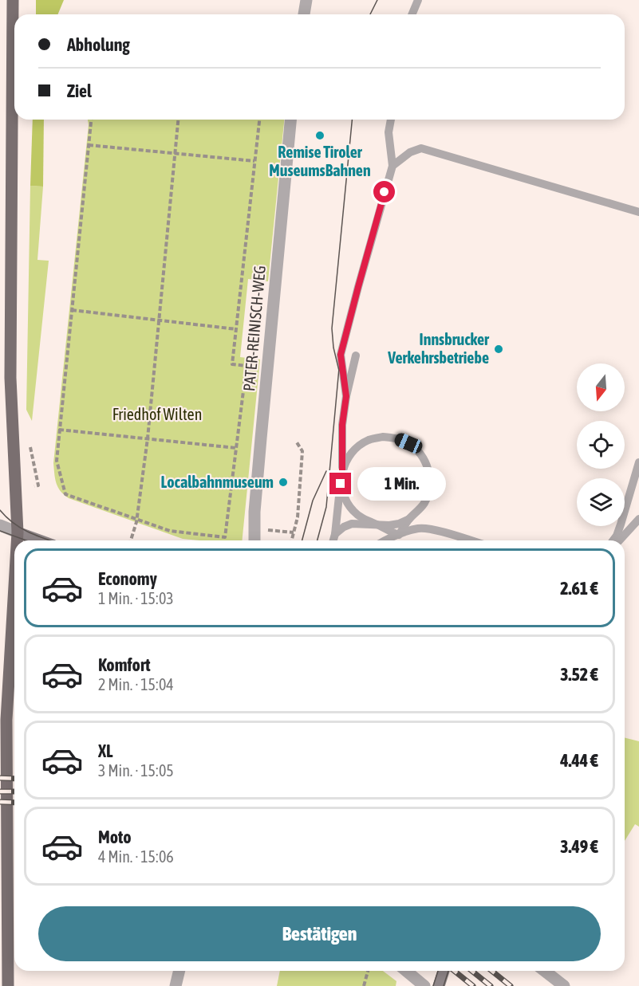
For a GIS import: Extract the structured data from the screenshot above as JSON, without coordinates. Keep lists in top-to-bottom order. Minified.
{"streets":{"street":["PATER-REINISCH-WEG"]},"parks":["Friedhof Wilten"],"places":["Remise Tiroler MuseumsBahnen","Innsbrucker Verkehrsbetriebe","Localbahnmuseum"],"north":"bottom","page":{"banner":["Abholung","Ziel"],"bubble":"1 Min.","list":[{"name":"Economy","note":"1 Min. · 15:03","value":"2.61 €"},{"name":"Komfort","note":"2 Min. · 15:04","value":"3.52 €"},{"name":"XL","note":"3 Min. · 15:05","value":"4.44 €"},{"name":"Moto","note":"4 Min. · 15:06","value":"3.49 €"}],"buttons":"Bestätigen"}}
